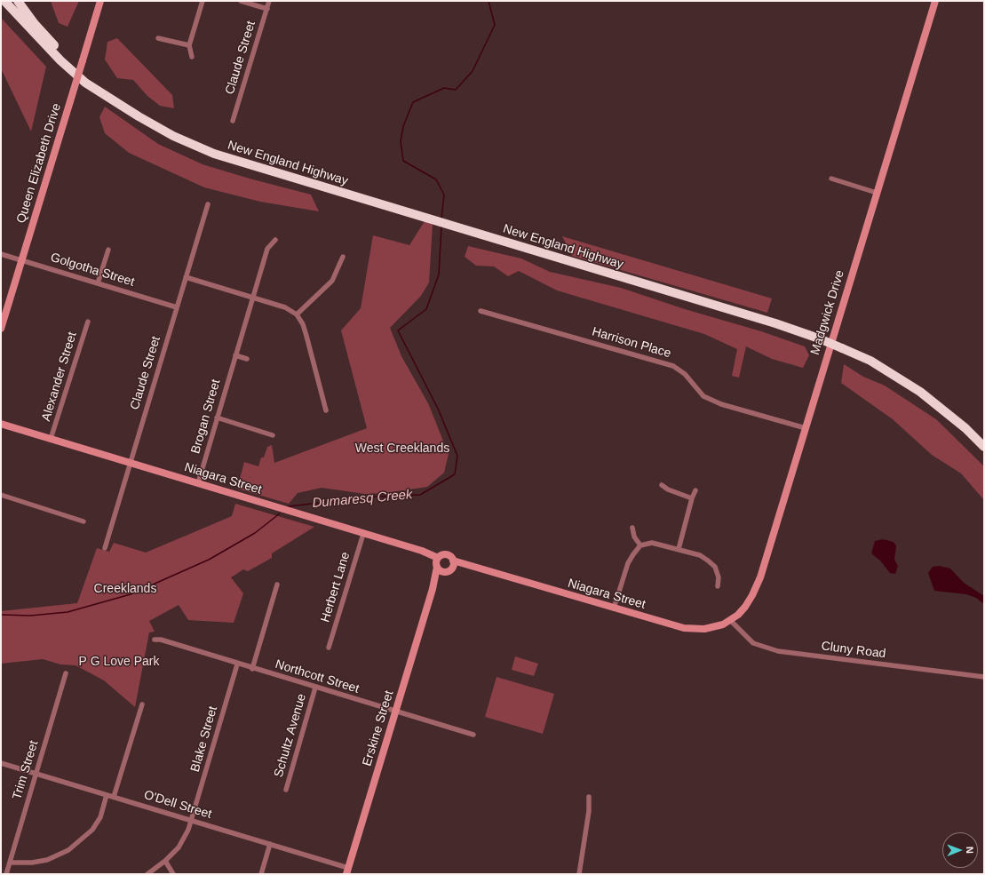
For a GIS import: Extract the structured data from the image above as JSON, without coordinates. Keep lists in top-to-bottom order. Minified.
{"streets":{"highway":["New England Highway"],"street":["Claude Street","Queen Elizabeth Drive","Golgotha Street","Madgwick Drive","Harrison Place","Alexander Street","Brogan Street","Niagara Street","Herbert Lane","Cluny Road","Northcott Street","Erskine Street","Schultz Avenue","Blake Street","Trim Street","O'Dell Street"]},"crossings":[["Claude Street","Golgotha Street"],["Claude Street","Niagara Street"],["Queen Elizabeth Drive","Golgotha Street"],["Madgwick Drive","Harrison Place"],["Madgwick Drive","Niagara Street"],["Madgwick Drive","Cluny Road"],["Alexander Street","Niagara Street"],["Brogan Street","Niagara Street"],["Niagara Street","Herbert Lane"],["Niagara Street","Cluny Road"],["Niagara Street","Erskine Street"],["Northcott Street","Erskine Street"],["Northcott Street","Schultz Avenue"],["Northcott Street","Blake Street"],["Erskine Street","O'Dell Street"],["Blake Street","O'Dell Street"],["Trim Street","O'Dell Street"]],"water":["Dumaresq Creek"],"parks":["West Creeklands","Creeklands","P G Love Park"],"north":"right"}
